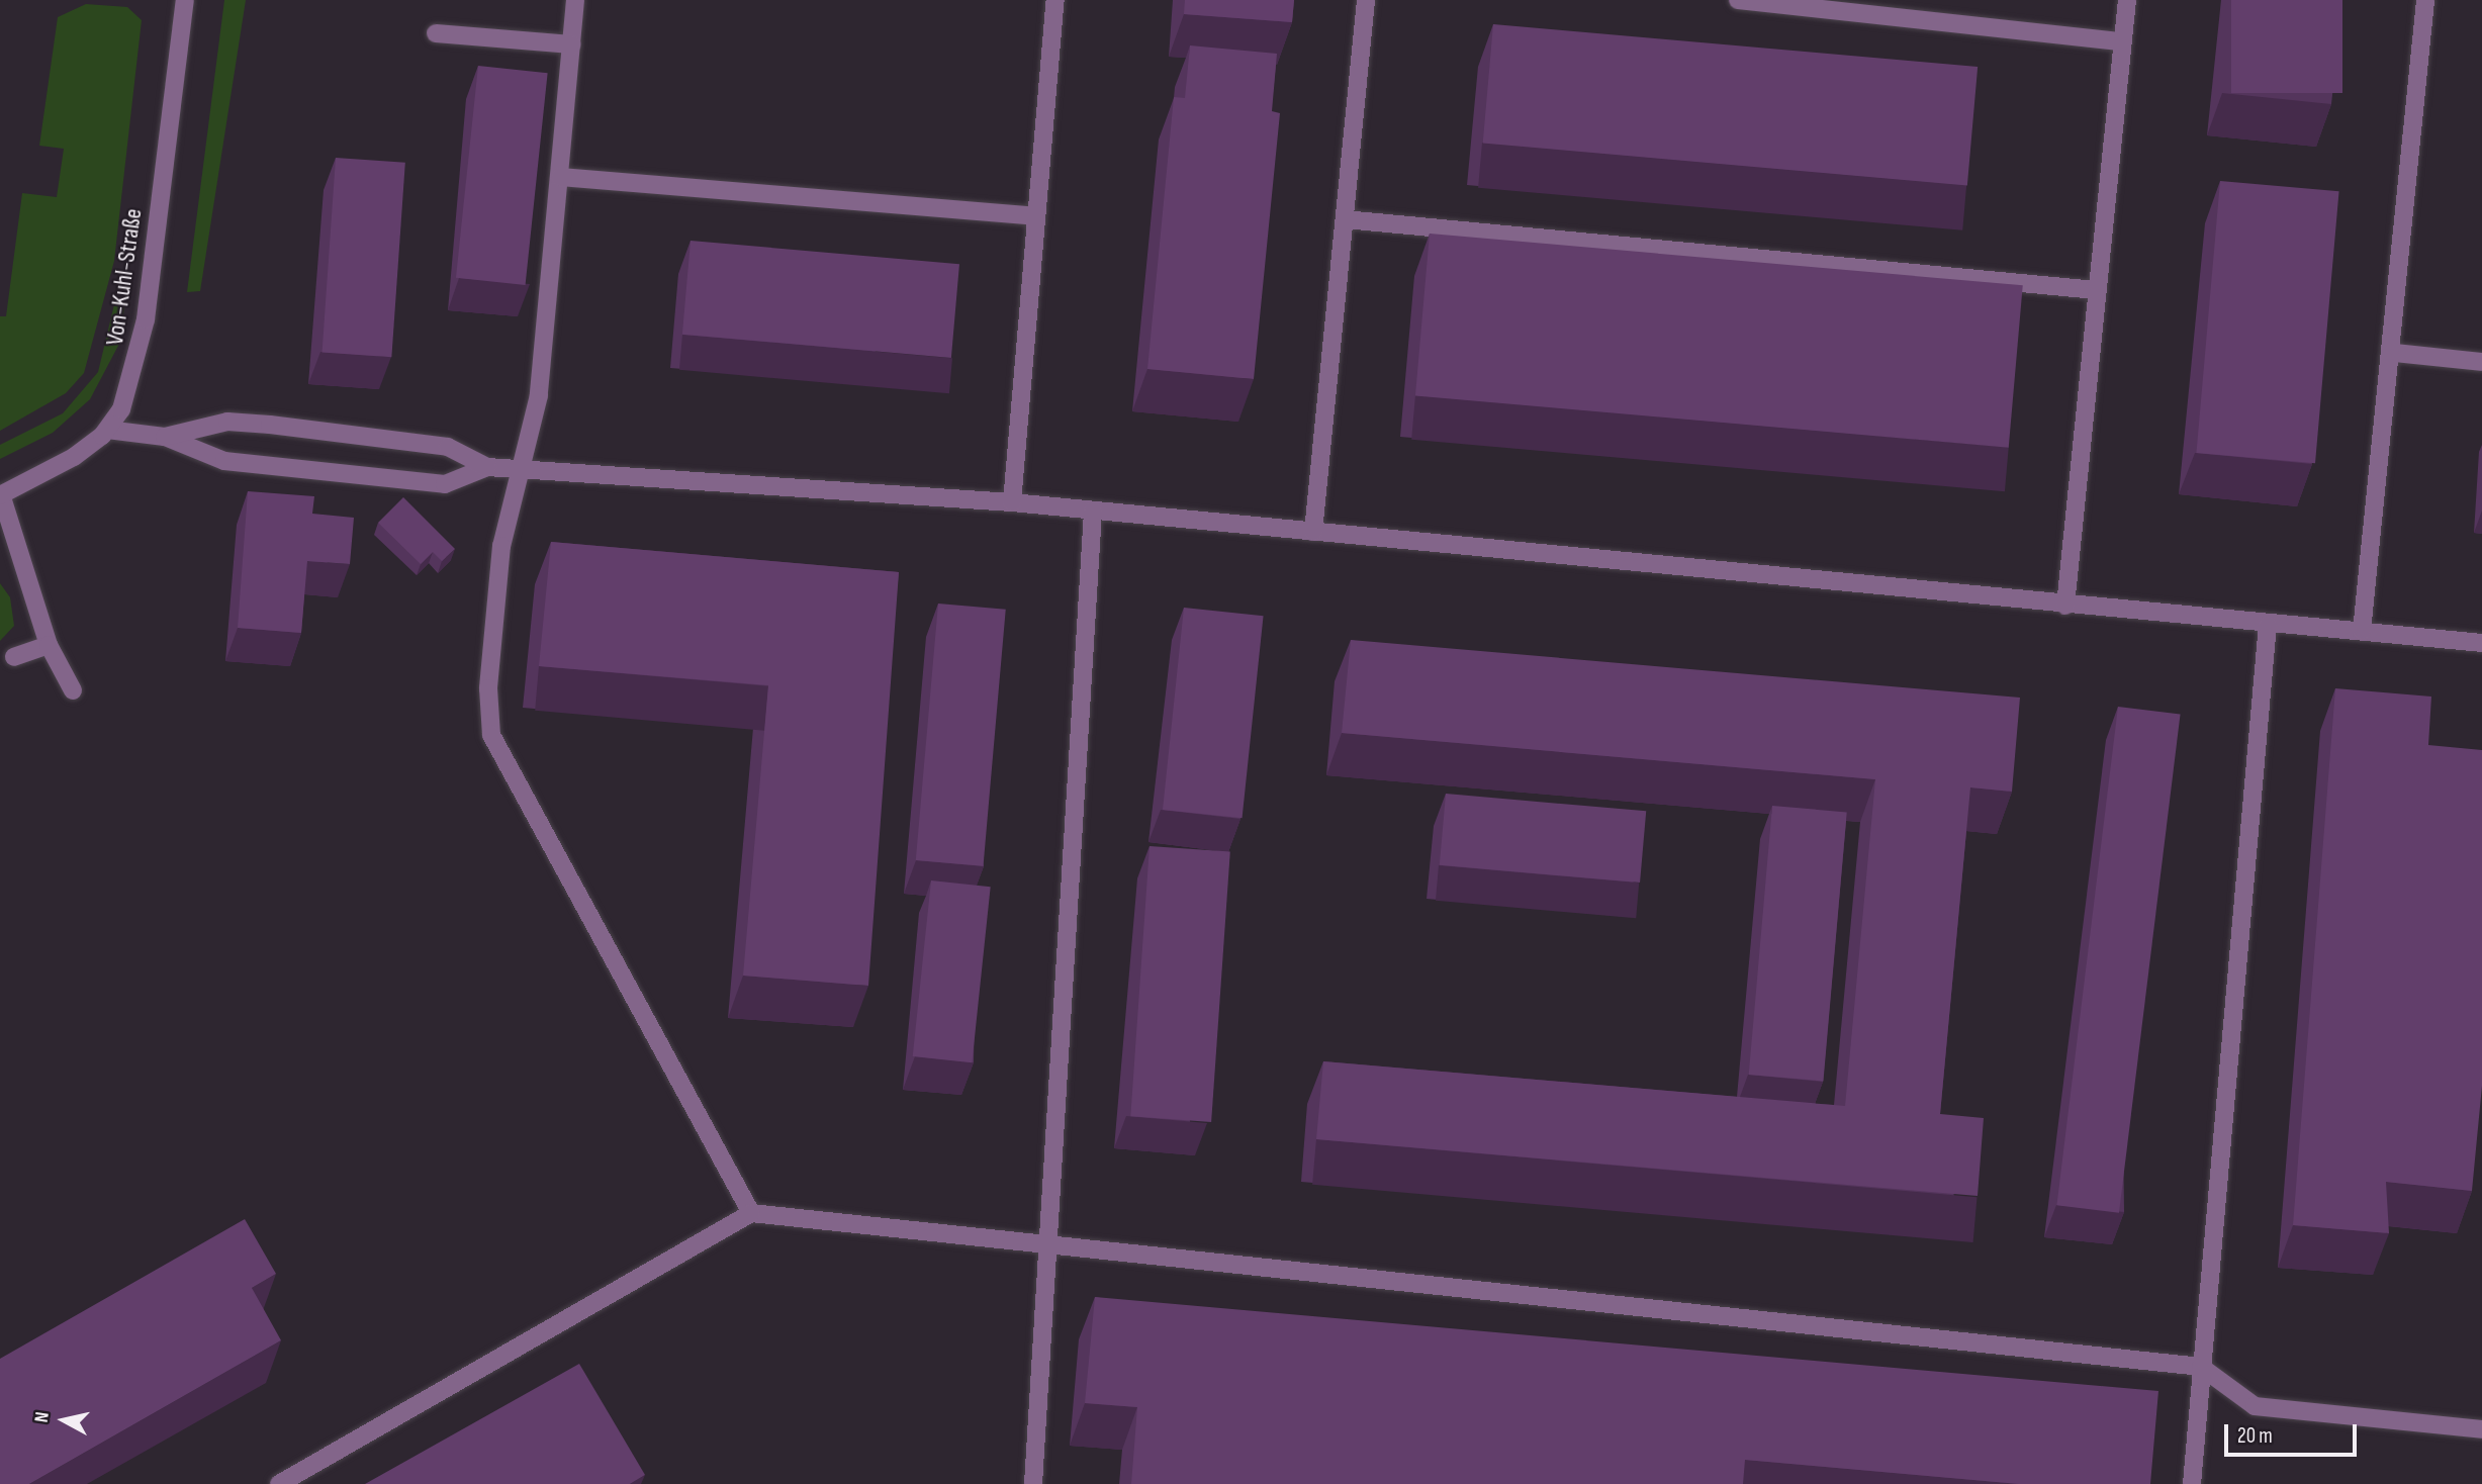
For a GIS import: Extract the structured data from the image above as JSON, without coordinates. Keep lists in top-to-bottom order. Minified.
{"streets":{"street":["Von-Kuhl-Straße"]},"scale_bar":"20 m","north":"left"}
